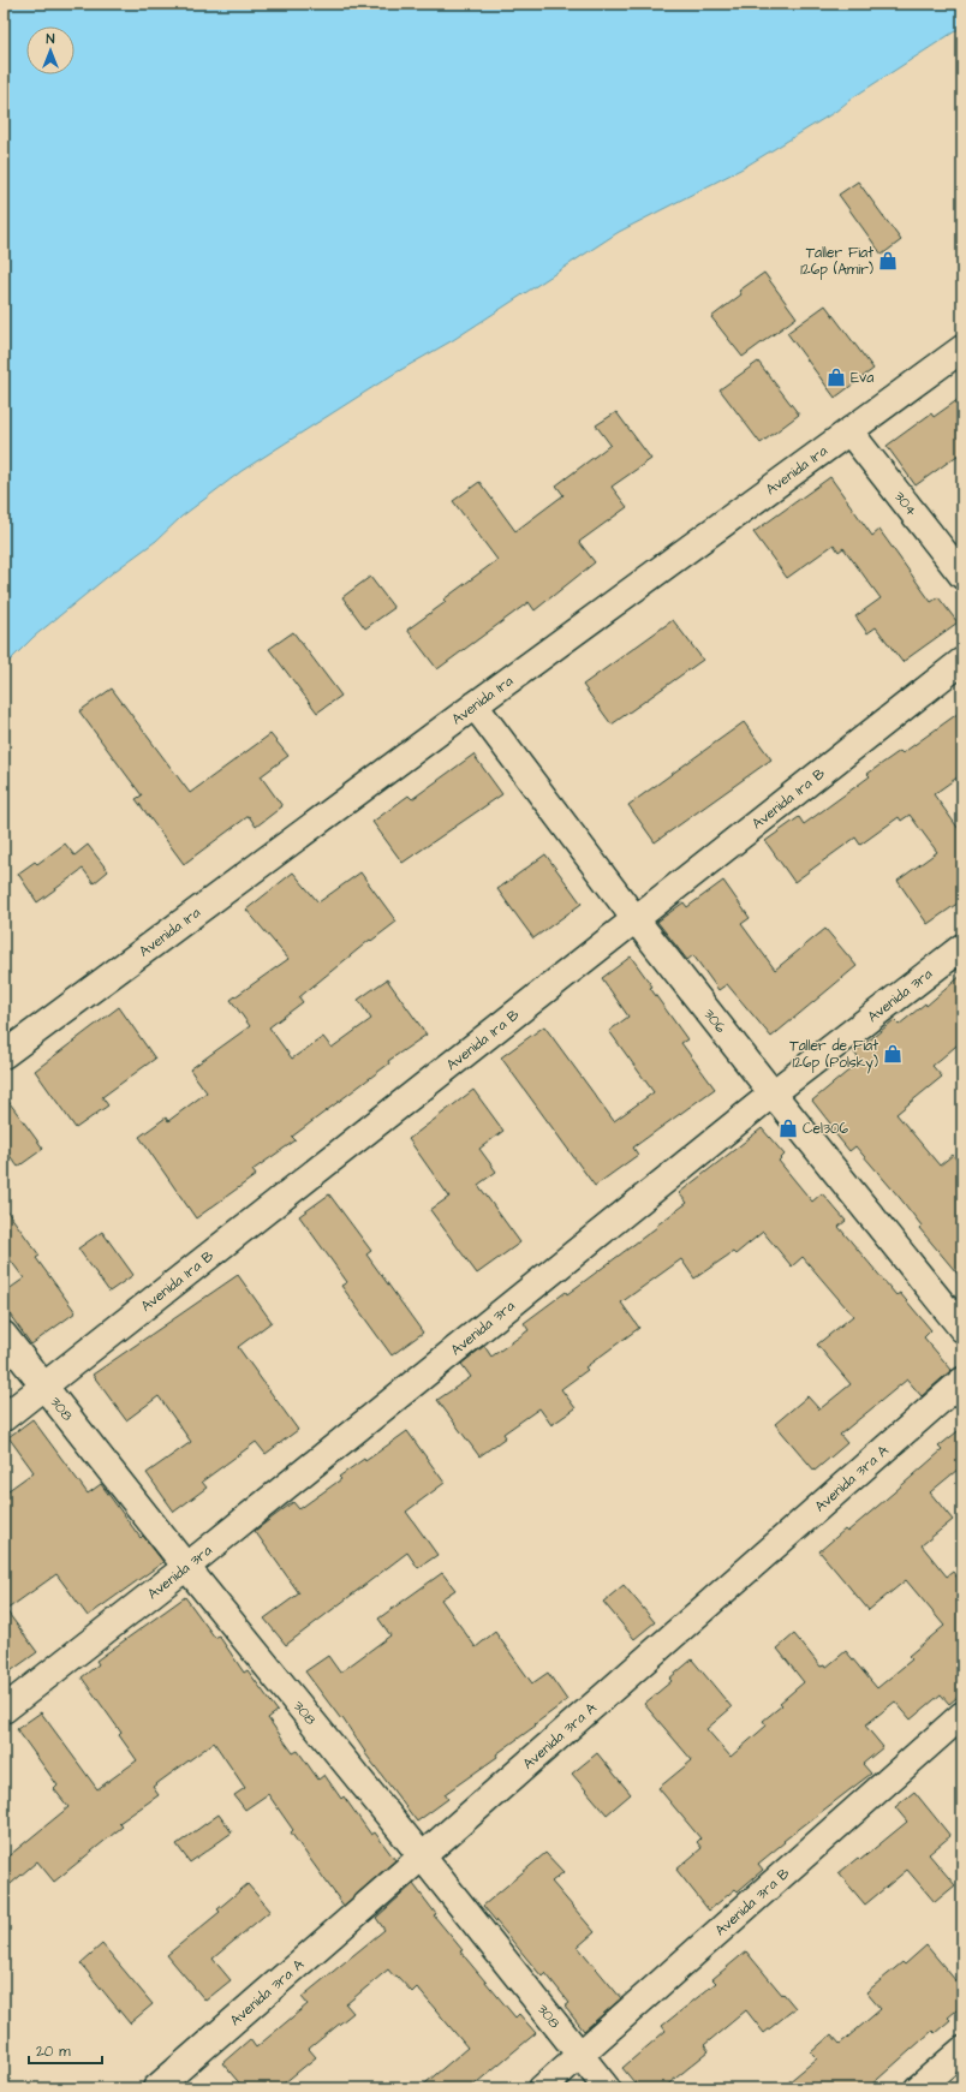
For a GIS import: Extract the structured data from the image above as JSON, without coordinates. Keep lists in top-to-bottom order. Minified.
{"streets":{"street":["Avenida 1ra","304","Avenida 1ra B","Avenida 3ra","306","308","Avenida 3ra A","Avenida 3ra B"]},"crossings":[["Avenida 1ra","304"],["Avenida 1ra","306"],["Avenida 1ra B","306"],["Avenida 1ra B","308"],["Avenida 3ra","306"],["Avenida 3ra","308"],["308","Avenida 3ra A"],["308","Avenida 3ra B"]],"places":{"shop":["Taller Fiat 126p (Amir)","Eva","Taller de Fiat 126p (Polsky)","Cel306"]},"scale_bar":"20 m","north":"top"}
